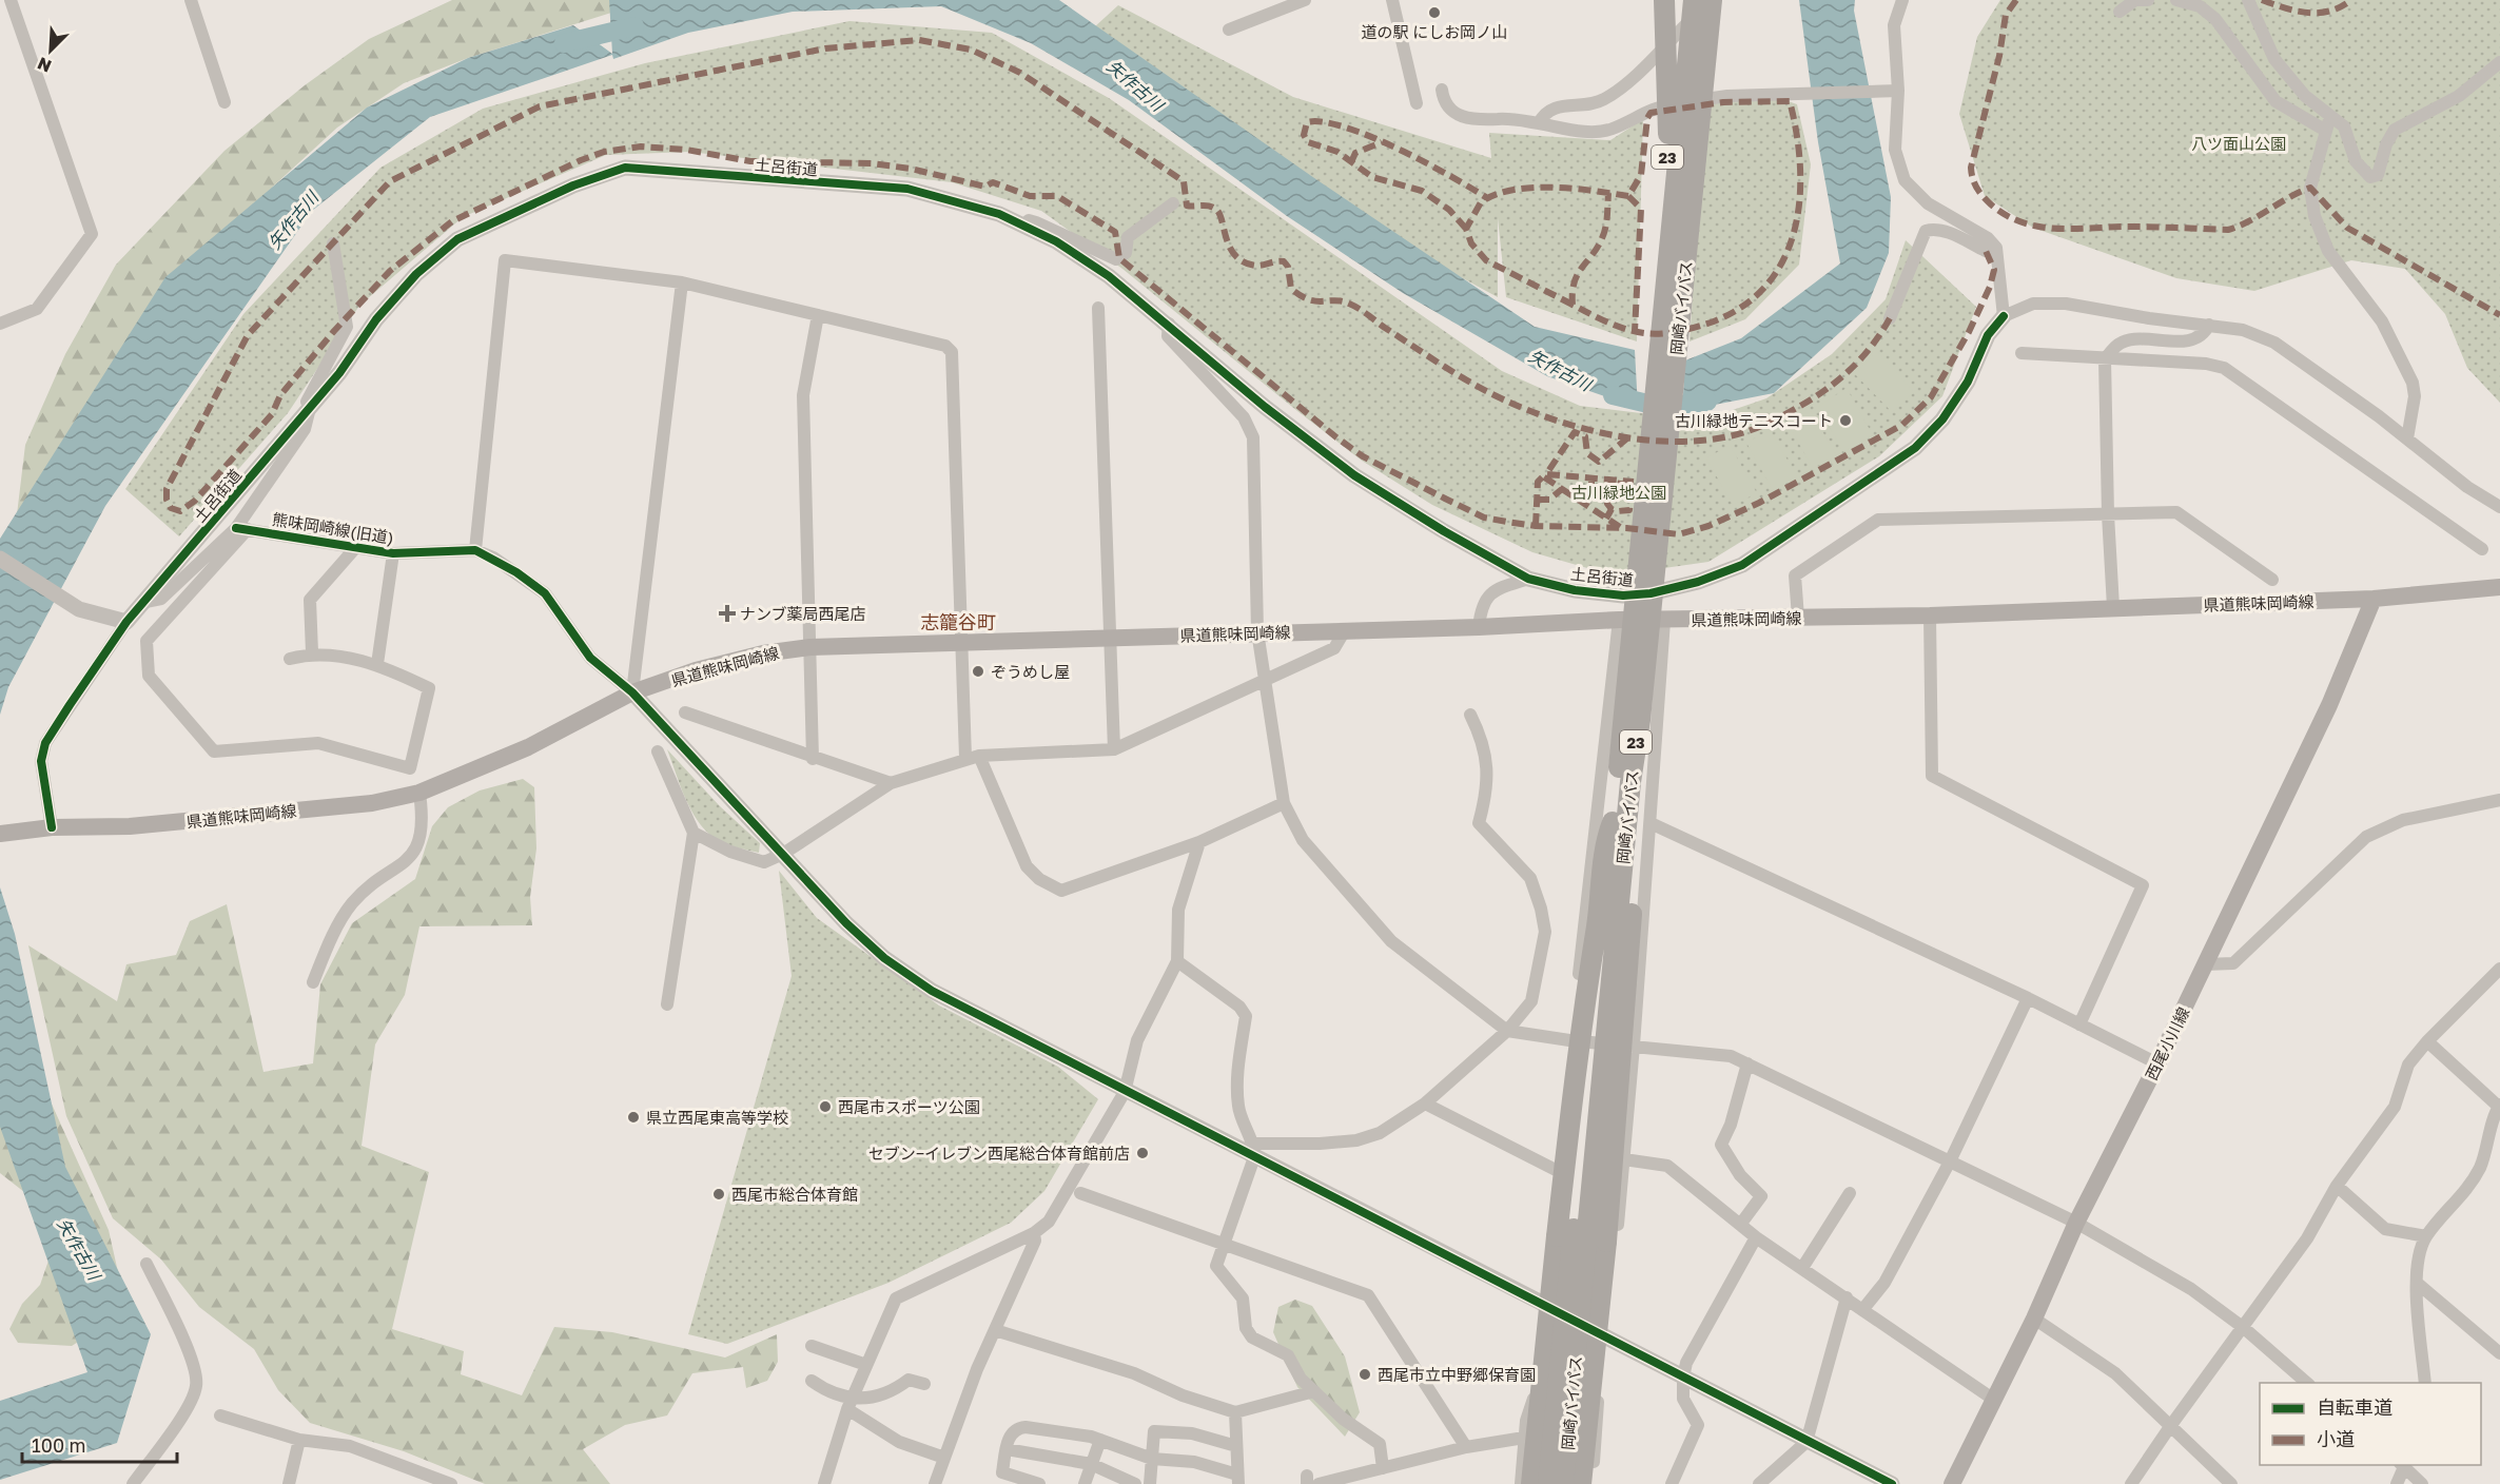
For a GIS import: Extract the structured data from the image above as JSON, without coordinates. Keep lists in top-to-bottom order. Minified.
{"streets":{"highway":["23","岡崎バイパス"],"main road":["県道熊味岡崎線","西尾小川線"],"street":["土呂街道","熊味岡崎線(旧道)"]},"crossings":[["23","岡崎バイパス"],["県道熊味岡崎線","西尾小川線"]],"districts":["志籠谷町"],"water":["矢作古川"],"parks":["八ツ面山公園","古川緑地公園"],"places":{"other":["道の駅 にしお岡ノ山","古川緑地テニスコート","ぞうめし屋","西尾市スポーツ公園","県立西尾東高等学校","セブン−イレブン西尾総合体育館前店","西尾市総合体育館","西尾市立中野郷保育園"],"health":["ナンブ薬局西尾店"]},"legend":["自転車道","小道"],"scale_bar":"100 m","north":"bottom left"}
